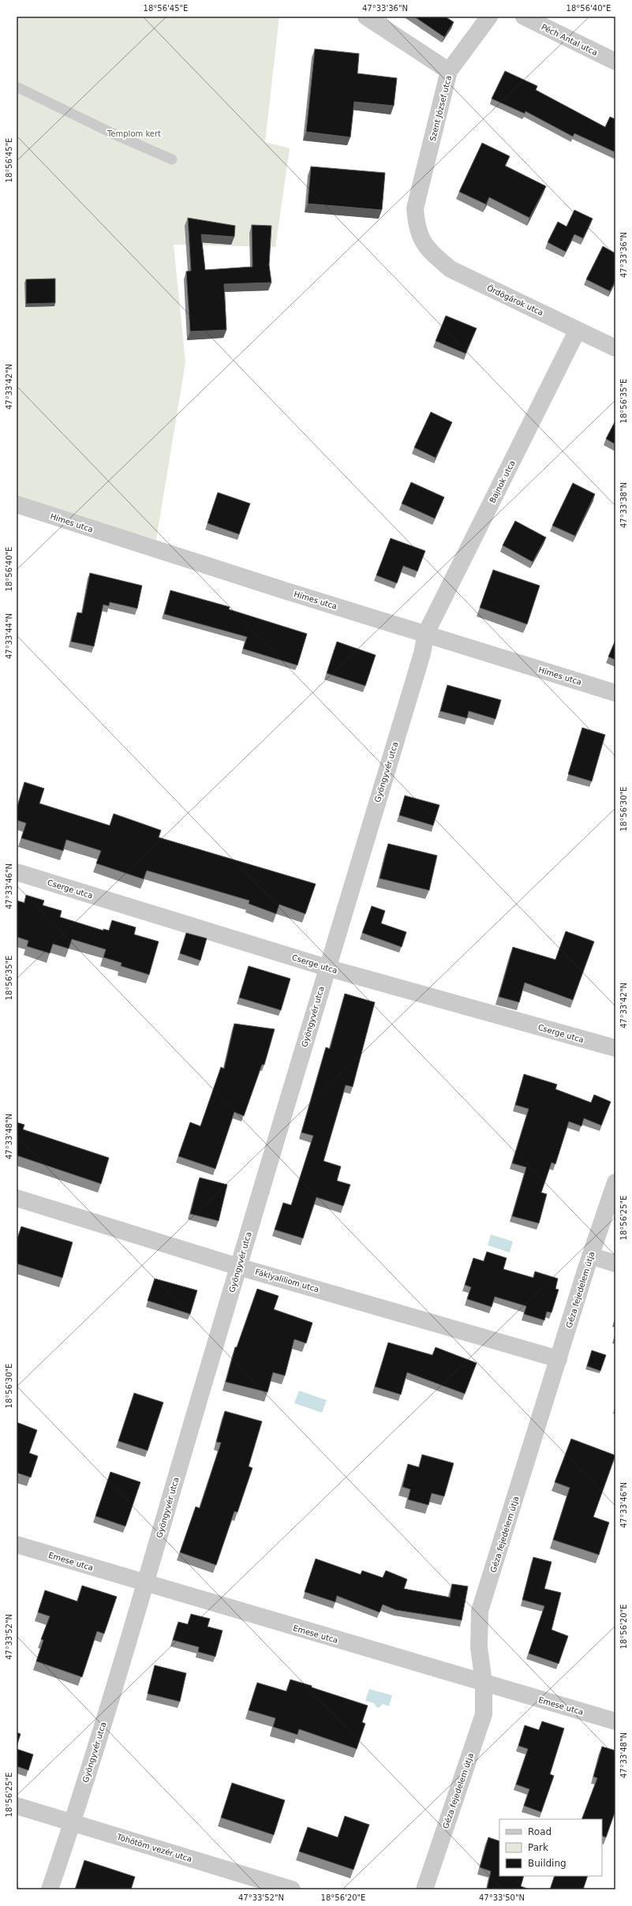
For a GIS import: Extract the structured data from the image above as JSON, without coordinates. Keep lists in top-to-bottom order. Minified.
{"streets":{"street":["Péch Antal utca","Szent József utca","Ördögárok utca","Bajnok utca","Hímes utca","Gyöngyvér utca","Cserge utca","Fáklyaliliom utca","Géza fejedelem útja","Emese utca","Töhötöm vezér utca"]},"crossings":[["Szent József utca","Ördögárok utca"],["Ördögárok utca","Bajnok utca"],["Bajnok utca","Hímes utca"],["Bajnok utca","Gyöngyvér utca"],["Hímes utca","Gyöngyvér utca"],["Gyöngyvér utca","Cserge utca"],["Gyöngyvér utca","Fáklyaliliom utca"],["Gyöngyvér utca","Emese utca"],["Gyöngyvér utca","Töhötöm vezér utca"],["Fáklyaliliom utca","Géza fejedelem útja"],["Géza fejedelem útja","Emese utca"]],"parks":["Templom kert"],"legend":["Road","Park","Building"],"coordinates":["18°56'45\"E","47°33'36\"N","18°56'40\"E","47°33'42\"N","18°56'35\"E","47°33'38\"N","47°33'44\"N","18°56'30\"E","47°33'46\"N","47°33'48\"N","18°56'25\"E","18°56'20\"E","47°33'52\"N","47°33'50\"N"]}
